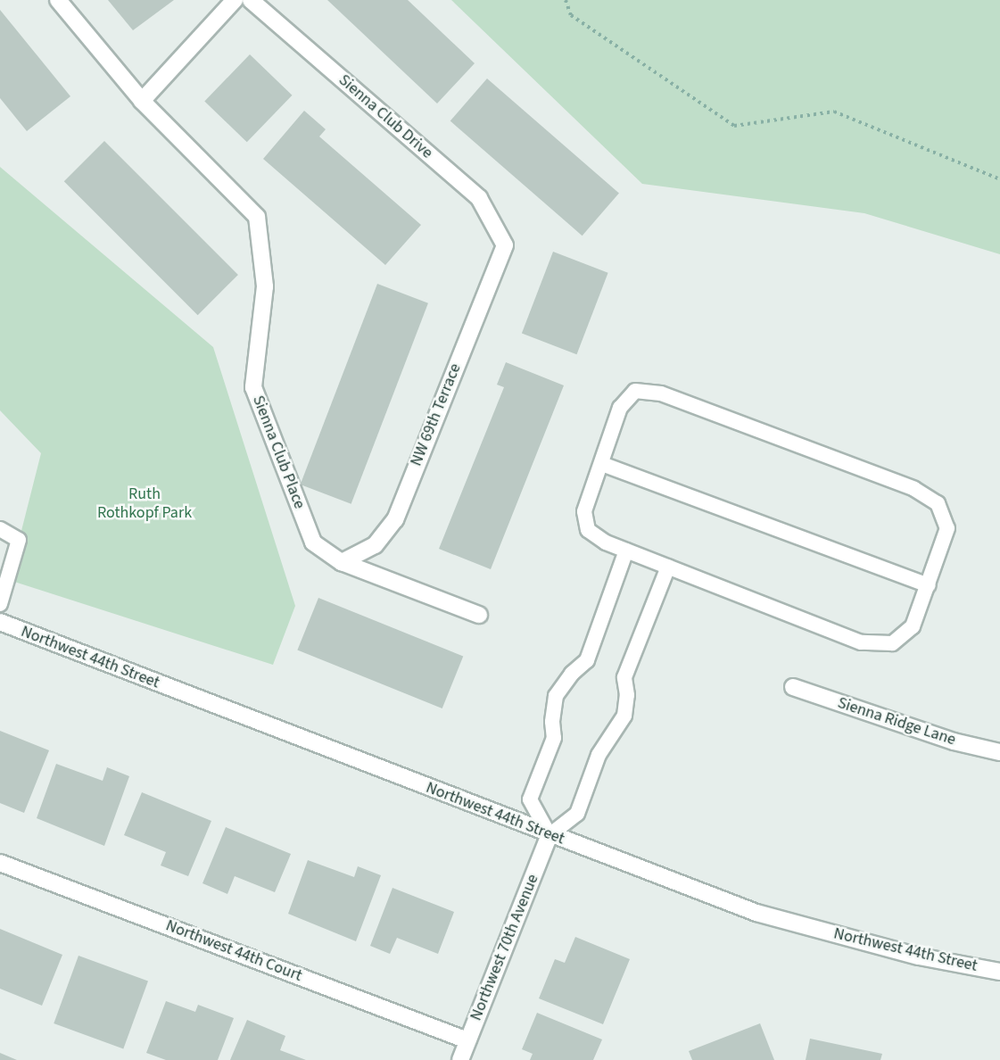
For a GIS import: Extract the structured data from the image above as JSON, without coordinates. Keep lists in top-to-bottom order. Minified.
{"streets":{"street":["Sienna Club Drive","NW 69th Terrace","Sienna Club Place","Northwest 44th Street","Sienna Ridge Lane","Northwest 70th Avenue","Northwest 44th Court"]},"crossings":[["Sienna Club Drive","NW 69th Terrace"],["NW 69th Terrace","Sienna Club Place"],["Northwest 44th Street","Northwest 70th Avenue"],["Northwest 70th Avenue","Northwest 44th Court"]],"parks":["Ruth Rothkopf Park"]}
